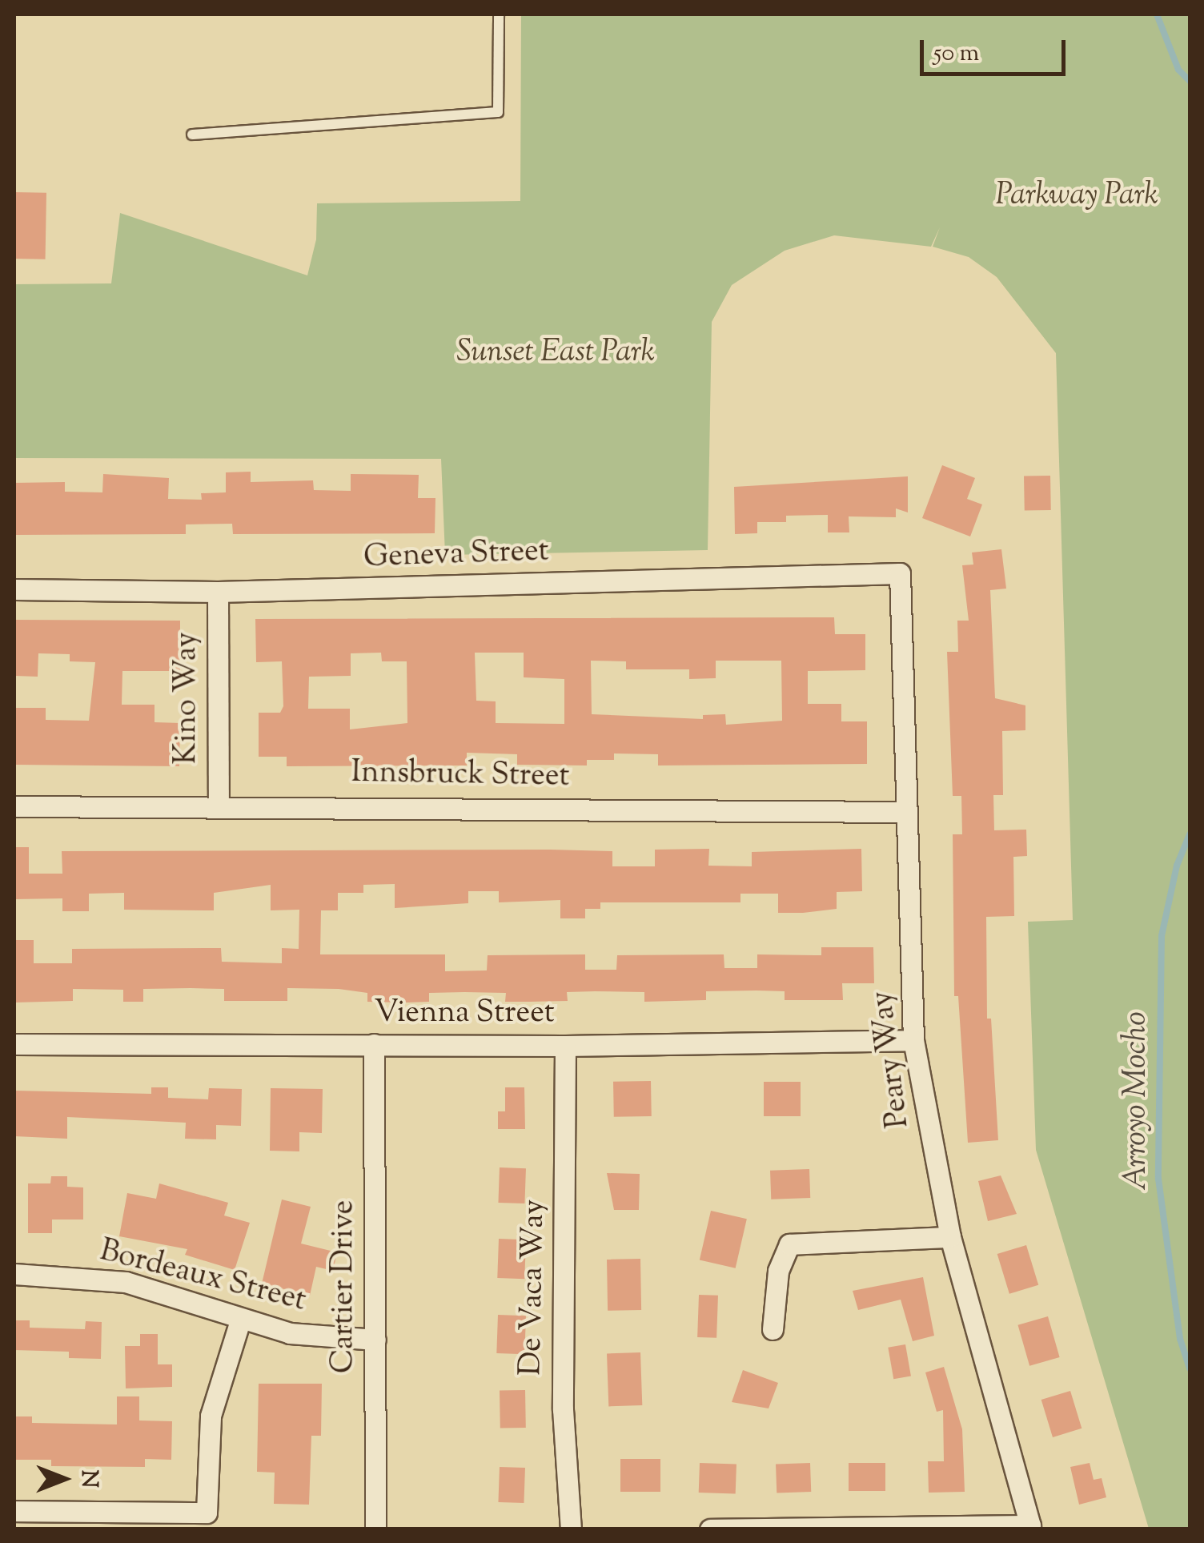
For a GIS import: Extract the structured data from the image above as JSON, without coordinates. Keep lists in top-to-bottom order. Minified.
{"streets":{"street":["Geneva Street","Kino Way","Innsbruck Street","Vienna Street","Peary Way","Bordeaux Street","Cartier Drive","De Vaca Way"]},"crossings":[["Geneva Street","Kino Way"],["Geneva Street","Peary Way"],["Kino Way","Innsbruck Street"],["Innsbruck Street","Peary Way"],["Vienna Street","Peary Way"],["Vienna Street","Cartier Drive"],["Vienna Street","De Vaca Way"],["Bordeaux Street","Cartier Drive"]],"water":["Arroyo Mocho"],"parks":["Parkway Park","Sunset East Park"],"scale_bar":"50 m","north":"right"}
